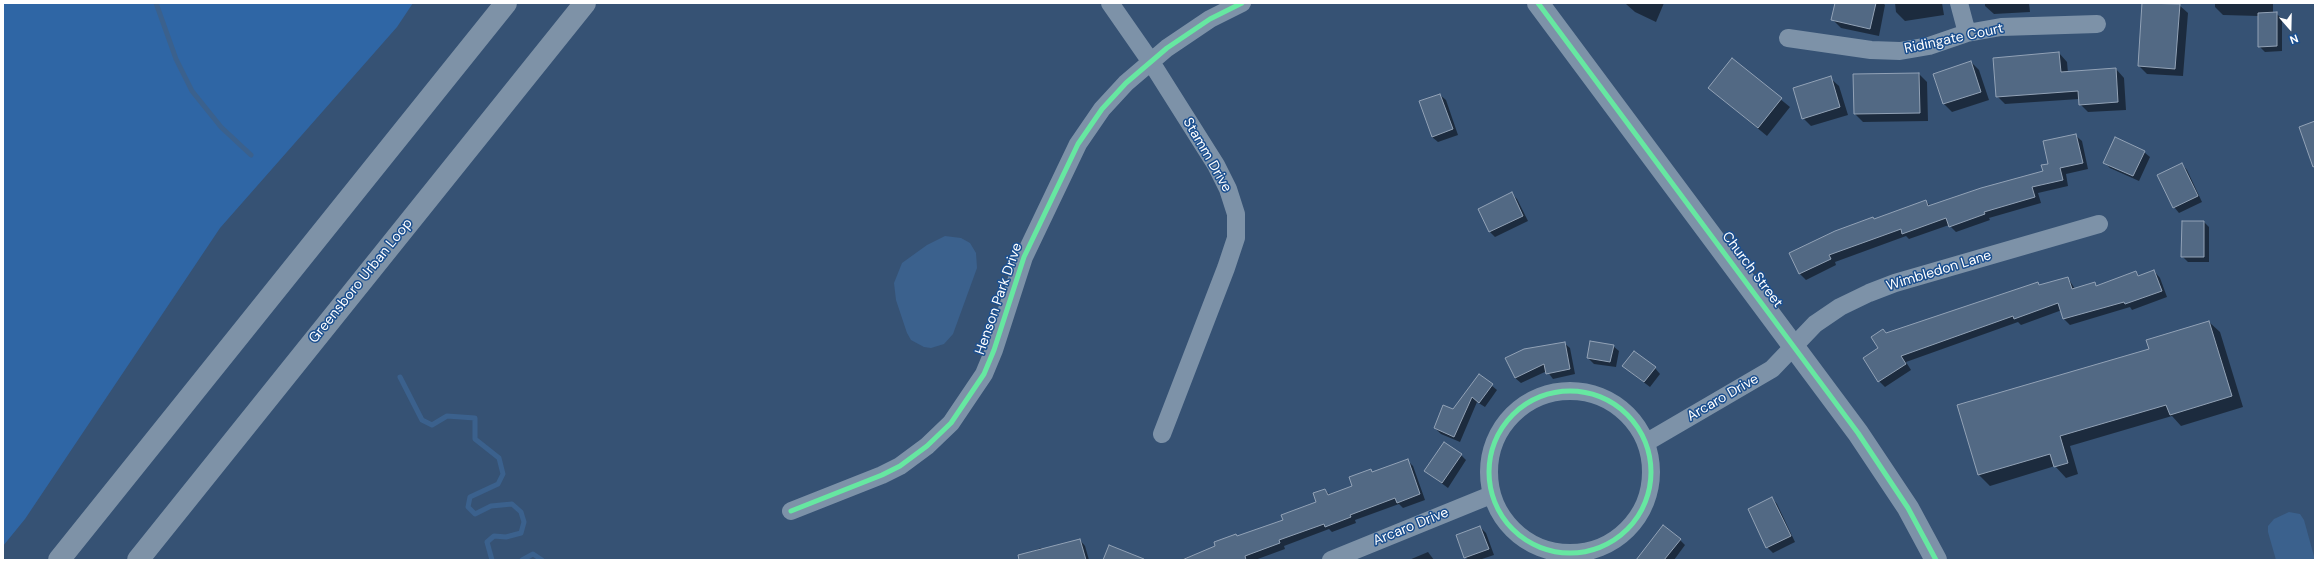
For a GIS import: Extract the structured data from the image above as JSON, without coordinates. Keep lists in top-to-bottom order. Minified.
{"streets":{"highway":["Greensboro Urban Loop"],"street":["Ridingate Court","Stamm Drive","Church Street","Wimbledon Lane","Henson Park Drive","Arcaro Drive"]},"crossings":[["Stamm Drive","Henson Park Drive"],["Church Street","Wimbledon Lane"],["Church Street","Arcaro Drive"],["Wimbledon Lane","Arcaro Drive"]],"north":"bottom"}
